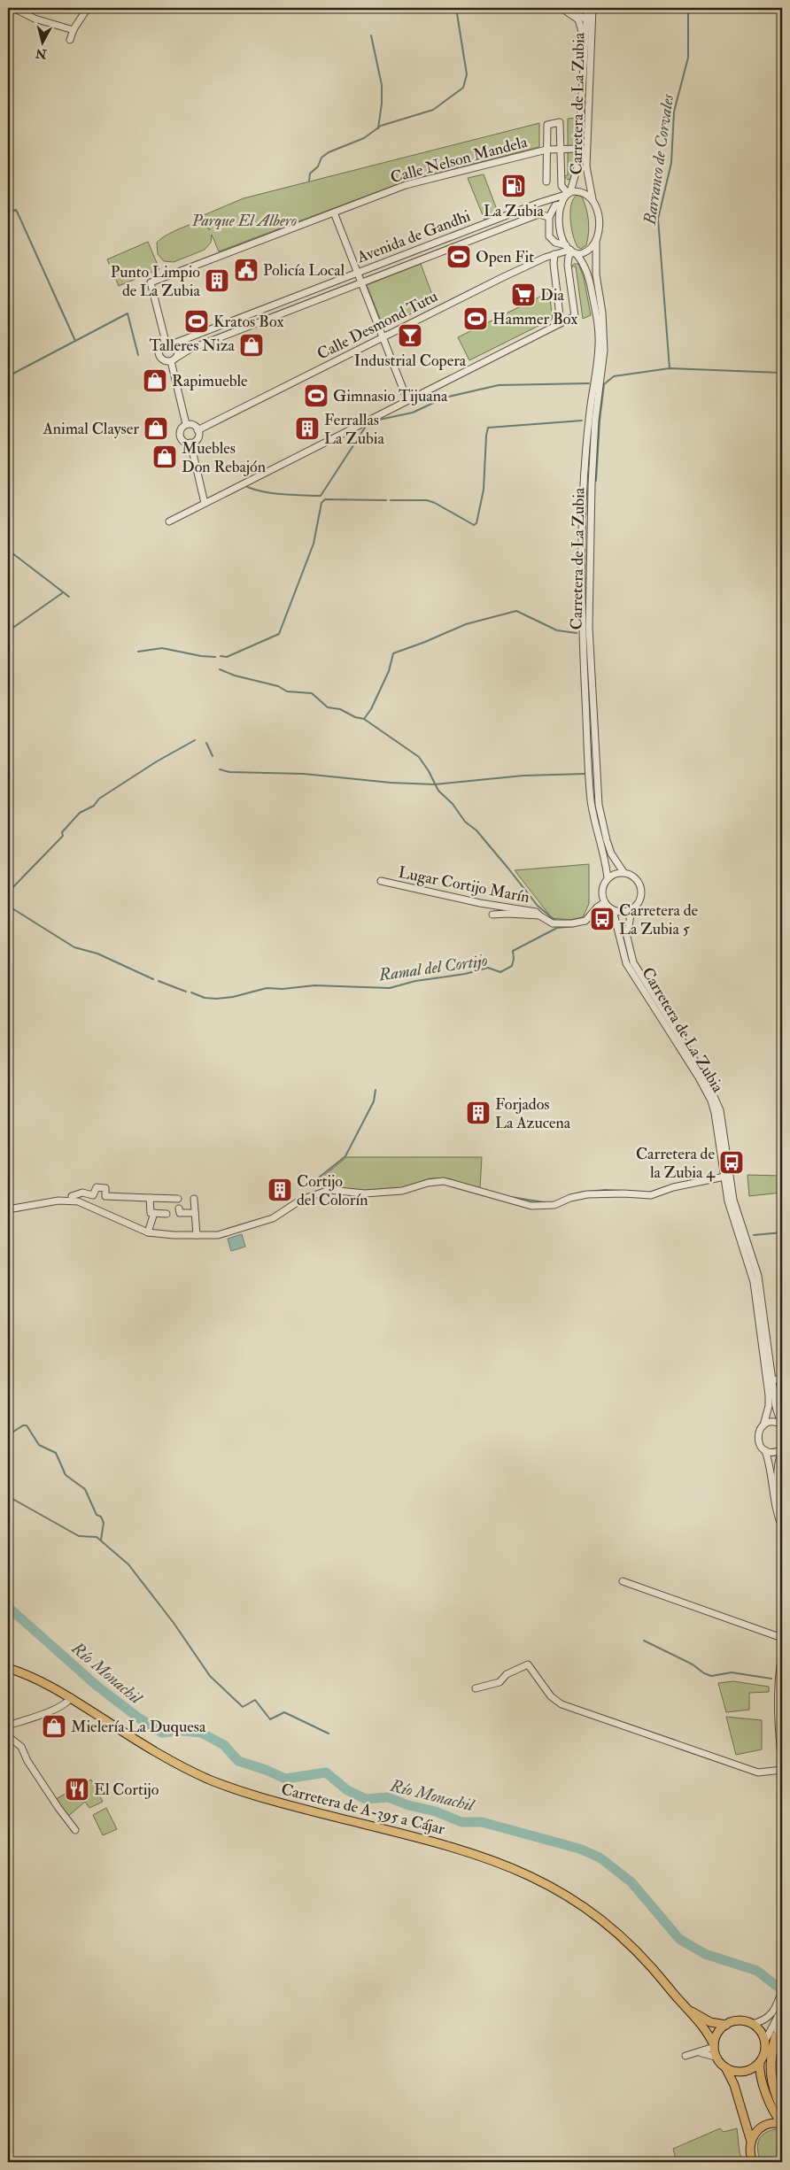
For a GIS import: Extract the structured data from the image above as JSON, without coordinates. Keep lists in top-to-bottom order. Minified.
{"streets":{"main road":["Carretera de A-395 a Cájar"],"street":["Carretera de La Zubia","Calle Nelson Mandela","Avenida de Gandhi","Calle Desmond Tutu","Lugar Cortijo Marín"]},"crossings":[["Carretera de La Zubia","Calle Nelson Mandela"],["Carretera de La Zubia","Avenida de Gandhi"],["Carretera de La Zubia","Calle Desmond Tutu"],["Carretera de La Zubia","Lugar Cortijo Marín"],["Calle Nelson Mandela","Avenida de Gandhi"],["Avenida de Gandhi","Calle Desmond Tutu"]],"water":["Barranco de Corvales","Ramal del Cortijo","Río Monachil"],"parks":["Parque El Albero"],"places":{"fuel station":["La Zubia"],"sports":["Open Fit","Hammer Box","Kratos Box","Gimnasio Tijuana"],"public building":["Policía Local"],"building":["Punto Limpio de La Zubia","Ferrallas La Zubia","Forjados La Azucena","Cortijo del Colorín"],"supermarket":["Dia"],"bar":["Industrial Copera"],"shop":["Talleres Niza","Rapimueble","Animal Clayser","Muebles Don Rebajón","Mielería La Duquesa"],"bus stop":["Carretera de La Zubia 5","Carretera de la Zubia 4"],"restaurant":["El Cortijo"]},"north":"bottom"}
